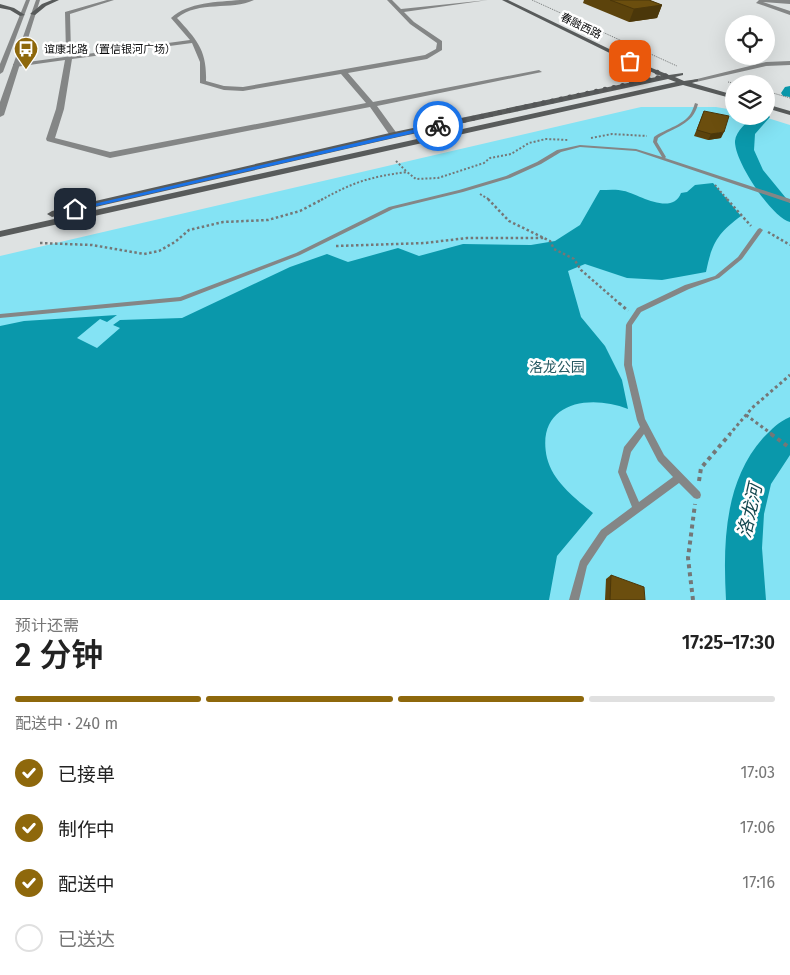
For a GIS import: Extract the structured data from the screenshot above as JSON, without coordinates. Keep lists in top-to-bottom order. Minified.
{"streets":{"main road":["春融西路"]},"water":["洛龙河"],"parks":["洛龙公园"],"places":{"bus stop":["谊康北路（置信银河广场）"]},"page":{"heading":["2 分钟","预计还需","17:25–17:30"],"bar":"配送中 · 240 m","list":[["已接单","17:03"],["制作中","17:06"],["配送中","17:16"],"已送达"]}}
